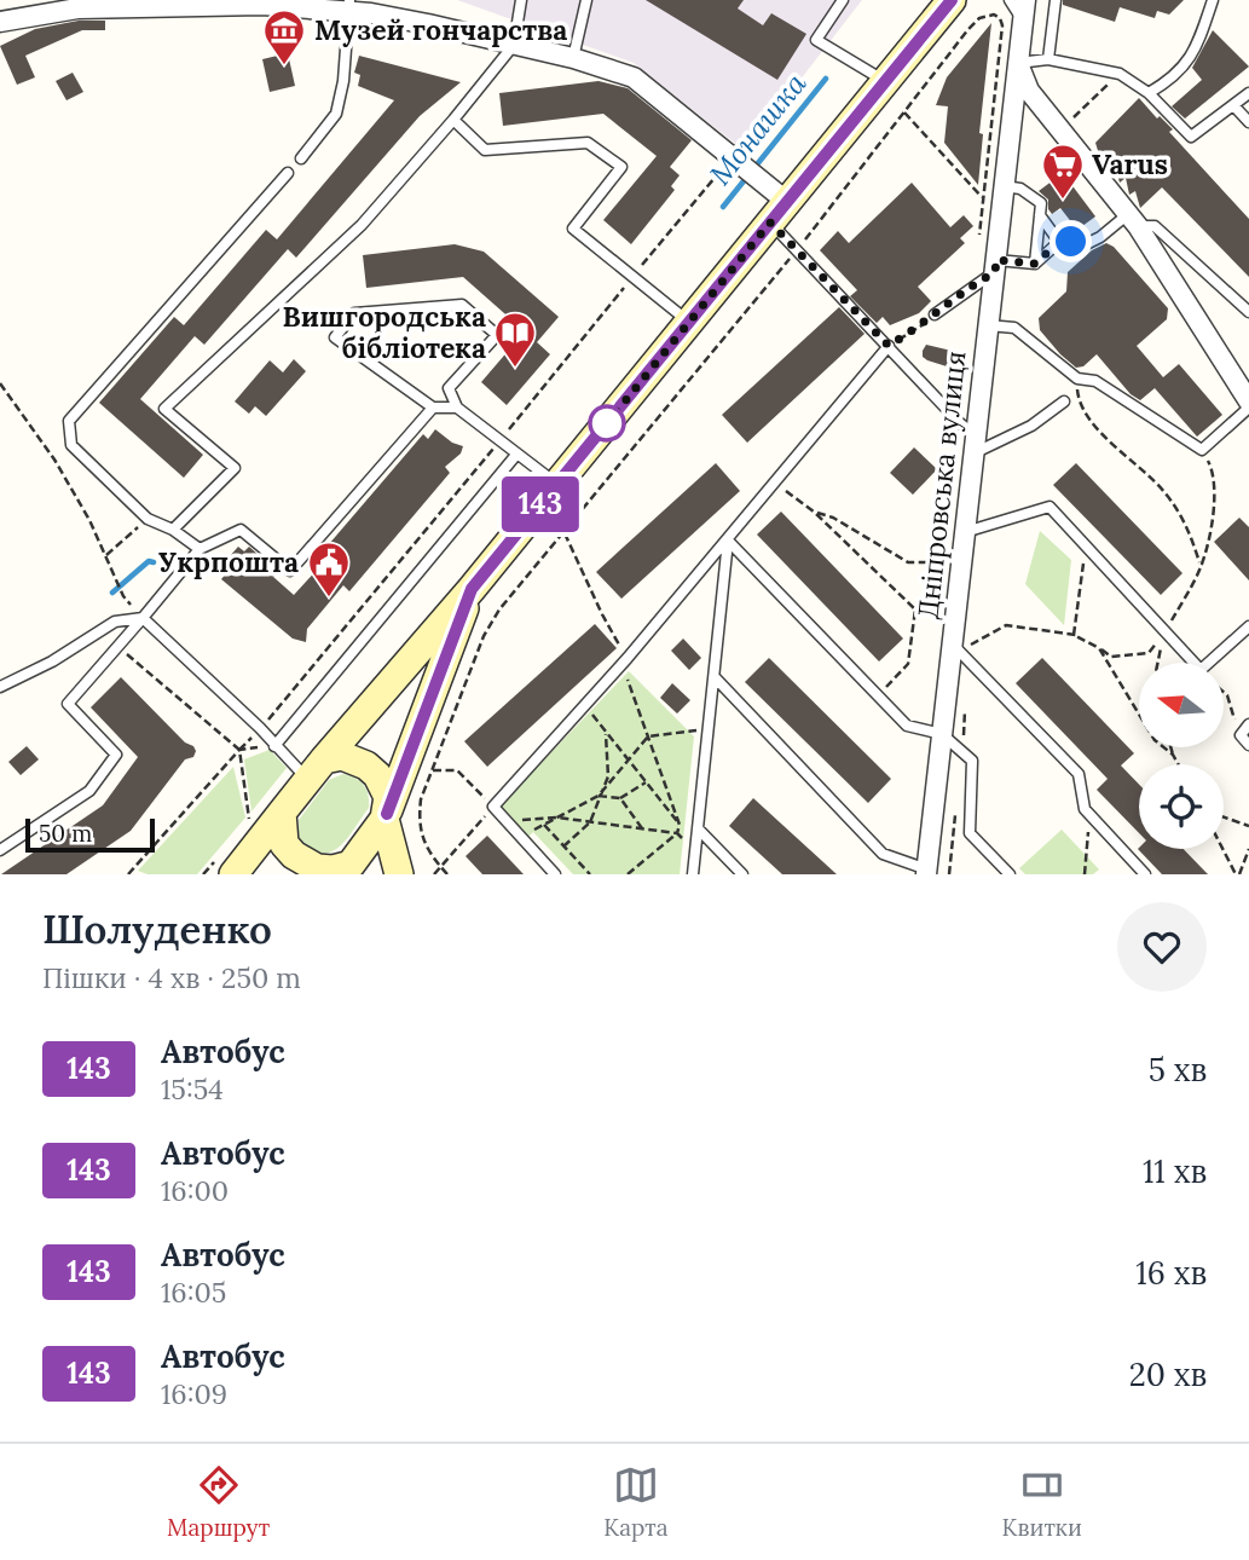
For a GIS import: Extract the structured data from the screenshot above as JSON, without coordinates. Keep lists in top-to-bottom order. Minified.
{"streets":{"street":["Дніпровська вулиця"]},"water":["Монашка"],"places":{"museum":["Музей гончарства"],"supermarket":["Varus"],"library":["Вишгородська бібліотека"],"public building":["Укрпошта"]},"lines":["bus line 143"],"scale_bar":"50 m","north":"left","page":{"on_map":"143","scale":"50 m","heading":["Шолуденко","Пішки · 4 хв · 250 m"],"list":[{"mark":"143","name":"Автобус","note":"15:54","value":"5 хв"},{"mark":"143","name":"Автобус","note":"16:00","value":"11 хв"},{"mark":"143","name":"Автобус","note":"16:05","value":"16 хв"},{"mark":"143","name":"Автобус","note":"16:09","value":"20 хв"}],"tabs":["Маршрут","Карта","Квитки"]}}
